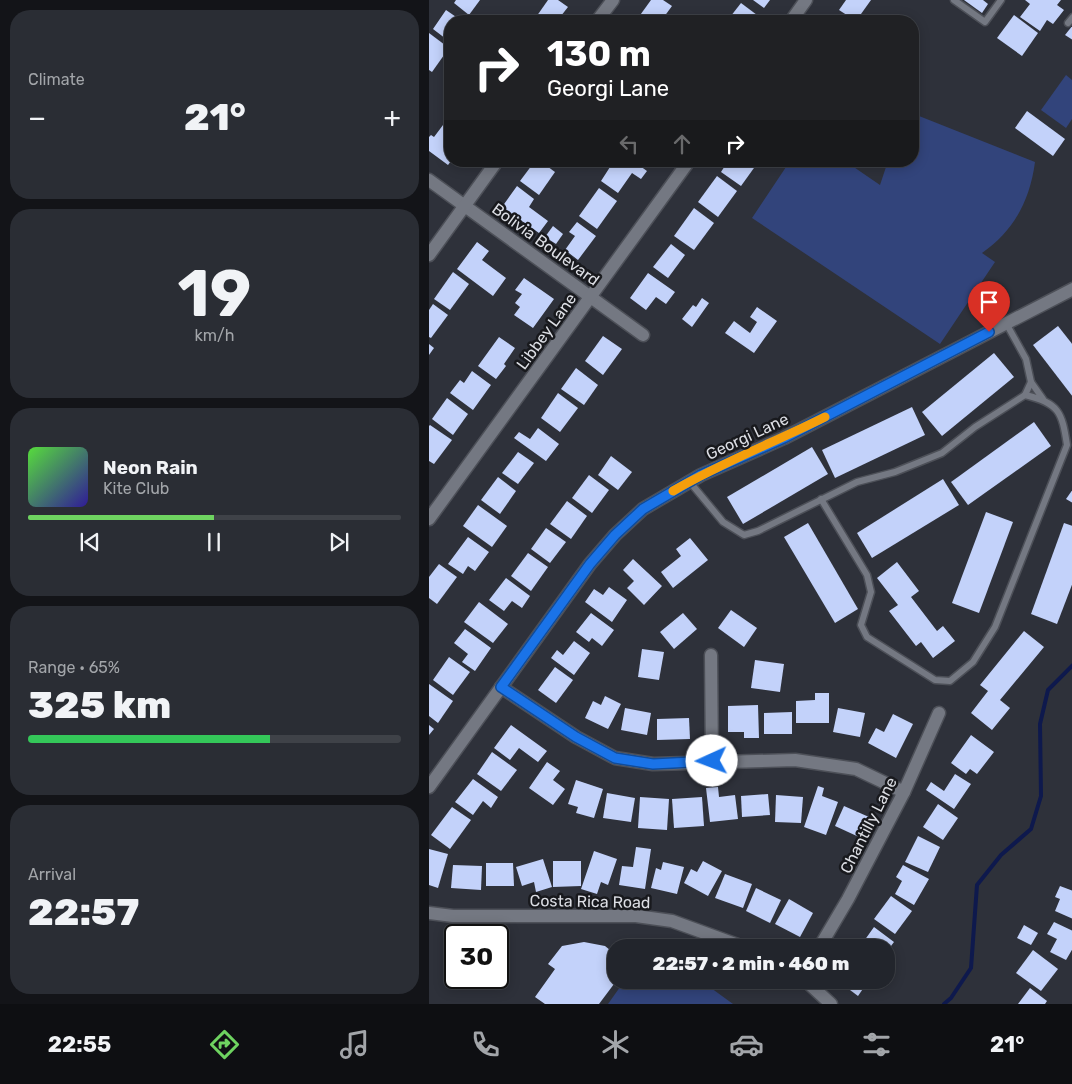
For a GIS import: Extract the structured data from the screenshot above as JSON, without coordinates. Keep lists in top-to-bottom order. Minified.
{"streets":{"street":["Bolivia Boulevard","Libbey Lane","Georgi Lane","Chantilly Lane","Costa Rica Road"]},"crossings":[["Bolivia Boulevard","Libbey Lane"]],"page":{"tile":["Climate",["19","km/h"],["Range · 65%","325 km"],["Arrival","22:57"]],"turn":["130 m","Georgi Lane"],"heat":["−","21°","+"],"song":["Neon Rain","Kite Club"],"limit":"30","trip":"22:57 · 2 min · 460 m","tabs":["22:55","21°"]}}
